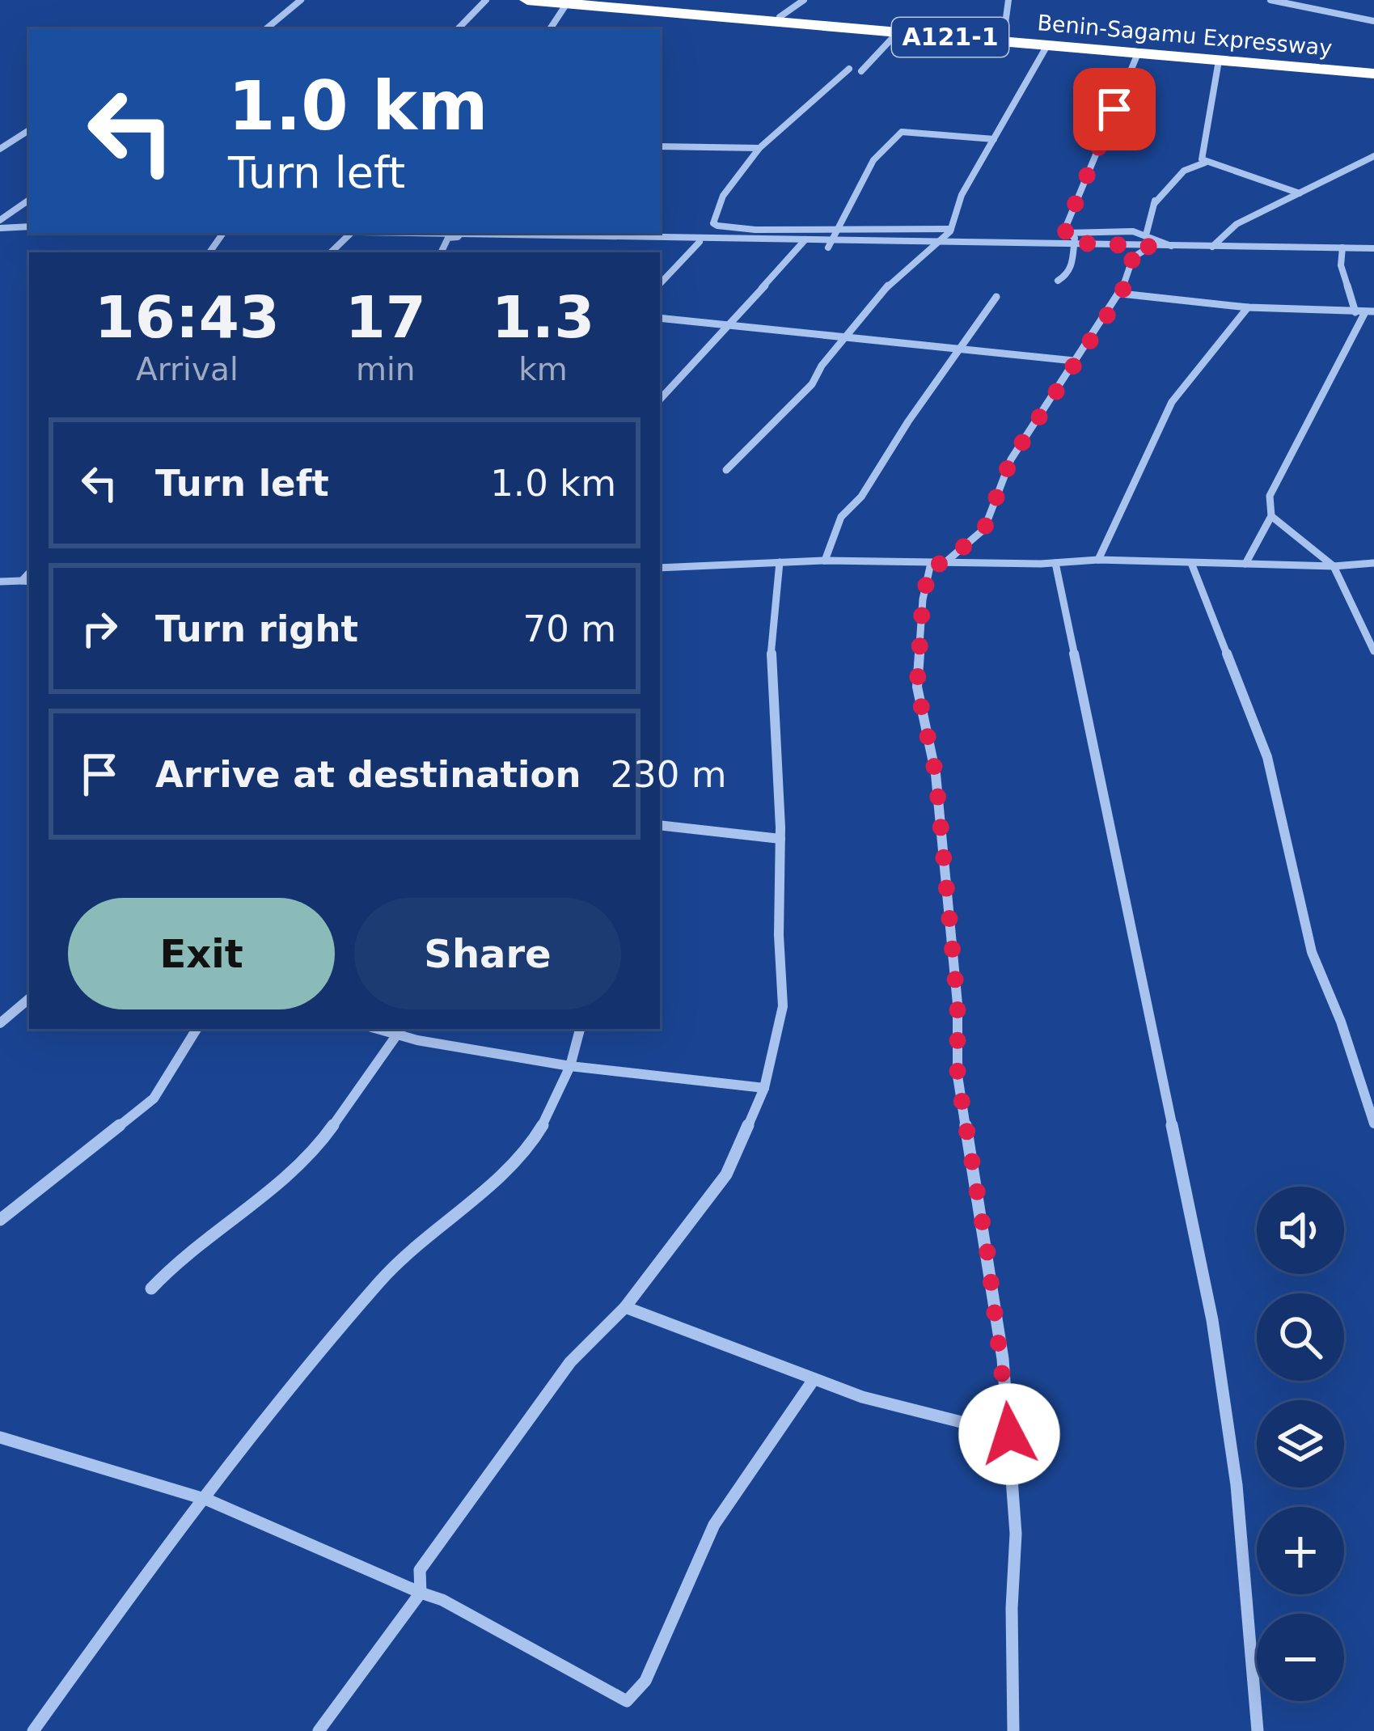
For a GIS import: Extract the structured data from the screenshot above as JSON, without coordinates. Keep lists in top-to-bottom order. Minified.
{"streets":{"highway":["Benin-Sagamu Expressway","A121-1"]},"crossings":[["Benin-Sagamu Expressway","A121-1"]],"page":{"turn":["1.0 km","Turn left"],"eta":["16:43","Arrival","17","min","1.3","km"],"list":[{"name":"Turn left","value":"1.0 km"},{"name":"Turn right","value":"70 m"},{"name":"Arrive at destination","value":"230 m"}],"buttons":["Exit","Share"],"map_buttons":["+","−"]}}
